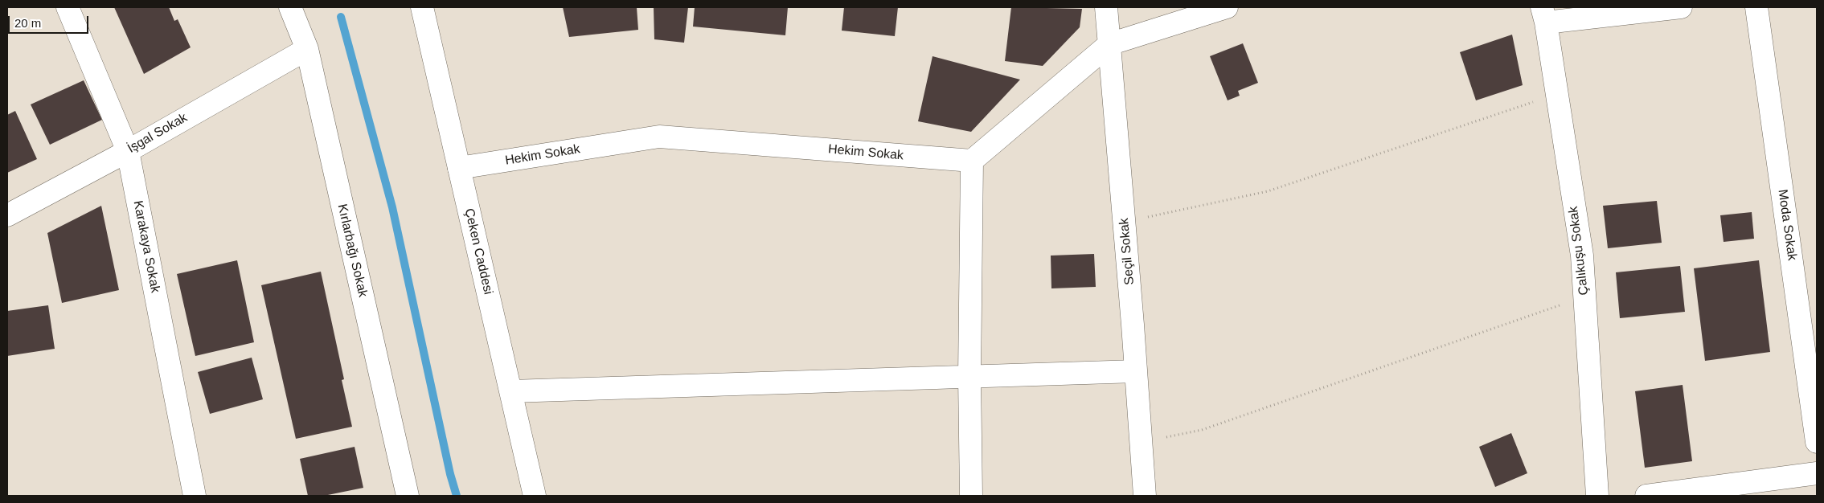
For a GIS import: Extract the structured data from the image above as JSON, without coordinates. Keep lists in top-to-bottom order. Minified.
{"streets":{"street":["İşgal Sokak","Hekim Sokak","Moda Sokak","Karakaya Sokak","Kırlarbağı Sokak","Çalıkuşu Sokak","Çeken Caddesi","Seçil Sokak"]},"crossings":[["İşgal Sokak","Karakaya Sokak"],["İşgal Sokak","Kırlarbağı Sokak"],["Hekim Sokak","Çeken Caddesi"]],"scale_bar":"20 m"}
